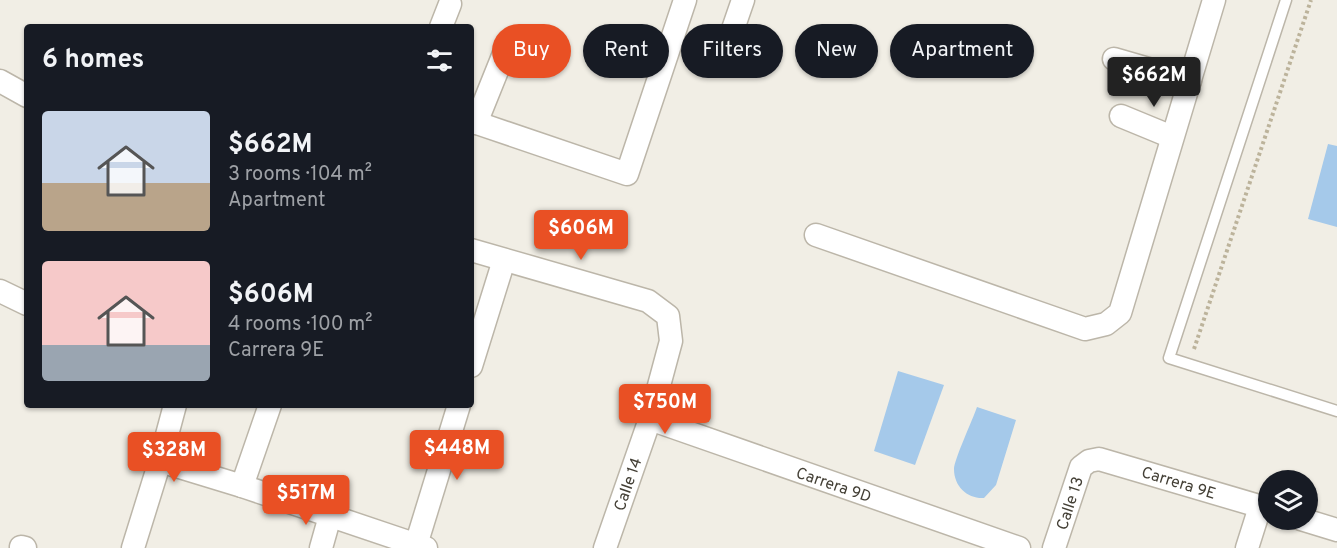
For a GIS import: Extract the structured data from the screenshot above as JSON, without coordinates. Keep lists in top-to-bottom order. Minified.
{"streets":{"street":["Carrera 9E","Calle 14","Carrera 9D","Calle 13"]},"crossings":[["Carrera 9E","Calle 13"],["Calle 14","Carrera 9D"]],"page":{"chip":["Buy","Rent","Filters","New","Apartment"],"heading":"6 homes","price":["$662M","$606M","$750M","$448M","$328M","$517M"],"list":[{"name":"$662M","note":"3 rooms · 104 m² · Apartment"},{"name":"$606M","note":"4 rooms · 100 m² · Carrera 9E"}]}}
